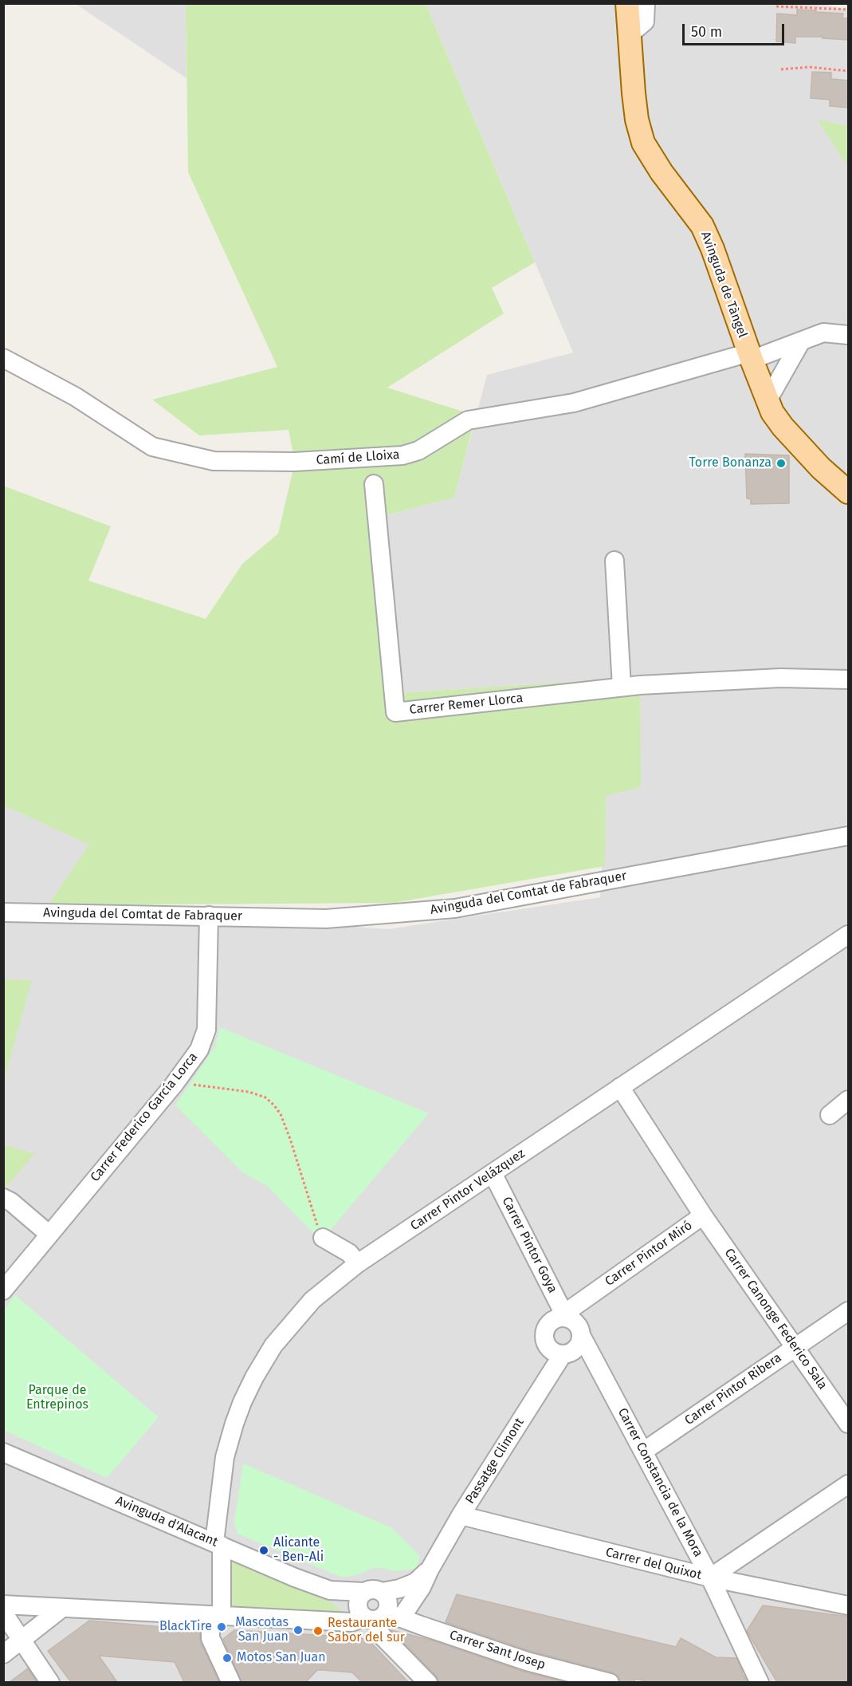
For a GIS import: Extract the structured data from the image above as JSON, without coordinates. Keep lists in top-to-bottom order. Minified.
{"streets":{"main road":["Avinguda de Tàngel"],"street":["Camí de Lloixa","Carrer Remer Llorca","Avinguda del Comtat de Fabraquer","Carrer Federico García Lorca","Carrer Pintor Velázquez","Carrer Pintor Goya","Carrer Pintor Miró","Carrer Canonge Federico Sala","Carrer Pintor Ribera","Passatge Climont","Carrer Constancia de la Mora","Avinguda d'Alacant","Carrer del Quixot","Carrer Sant Josep"]},"crossings":[["Avinguda de Tàngel","Camí de Lloixa"],["Avinguda del Comtat de Fabraquer","Carrer Federico García Lorca"],["Carrer Pintor Velázquez","Carrer Pintor Goya"],["Carrer Pintor Velázquez","Carrer Pintor Miró"],["Carrer Pintor Velázquez","Avinguda d'Alacant"],["Carrer Pintor Goya","Carrer Pintor Miró"],["Carrer Pintor Goya","Passatge Climont"],["Carrer Pintor Goya","Carrer Constancia de la Mora"],["Carrer Pintor Miró","Carrer Canonge Federico Sala"],["Carrer Pintor Miró","Passatge Climont"],["Carrer Pintor Miró","Carrer Constancia de la Mora"],["Carrer Canonge Federico Sala","Carrer Pintor Ribera"],["Carrer Pintor Ribera","Carrer Constancia de la Mora"],["Passatge Climont","Carrer Constancia de la Mora"],["Passatge Climont","Avinguda d'Alacant"],["Passatge Climont","Carrer del Quixot"],["Passatge Climont","Carrer Sant Josep"],["Carrer Constancia de la Mora","Carrer del Quixot"],["Avinguda d'Alacant","Carrer Sant Josep"]],"parks":["Parque de Entrepinos"],"places":["Torre Bonanza","Alicante - Ben-Ali","BlackTire","Mascotas San Juan","Restaurante Sabor del sur","Motos San Juan"],"scale_bar":"50 m"}
